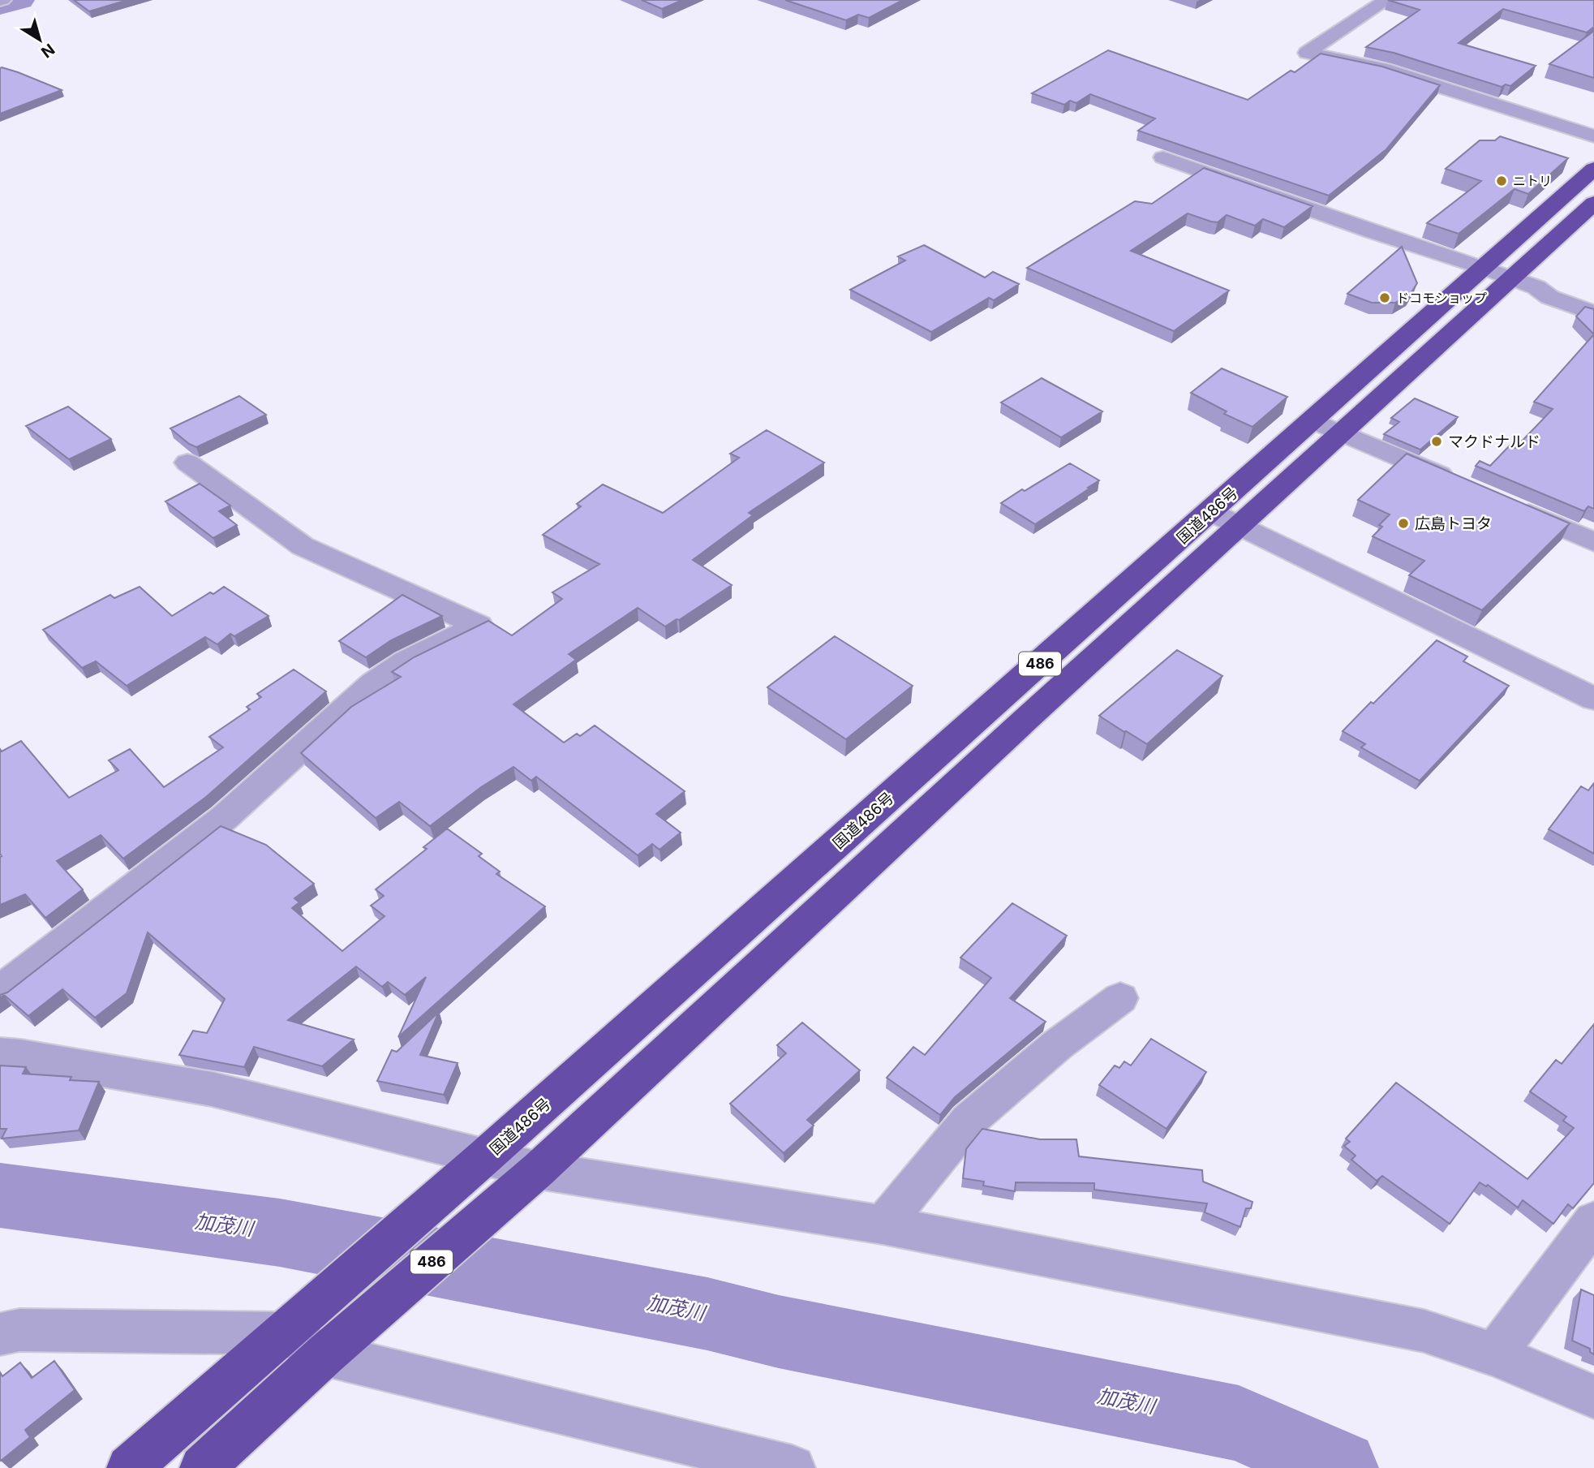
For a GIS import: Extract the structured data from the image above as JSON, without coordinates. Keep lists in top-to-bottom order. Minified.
{"streets":{"highway":["国道486号","486"]},"water":["加茂川"],"places":["ニトリ","ドコモショップ","マクドナルド","広島トヨタ"],"north":"bottom right"}
